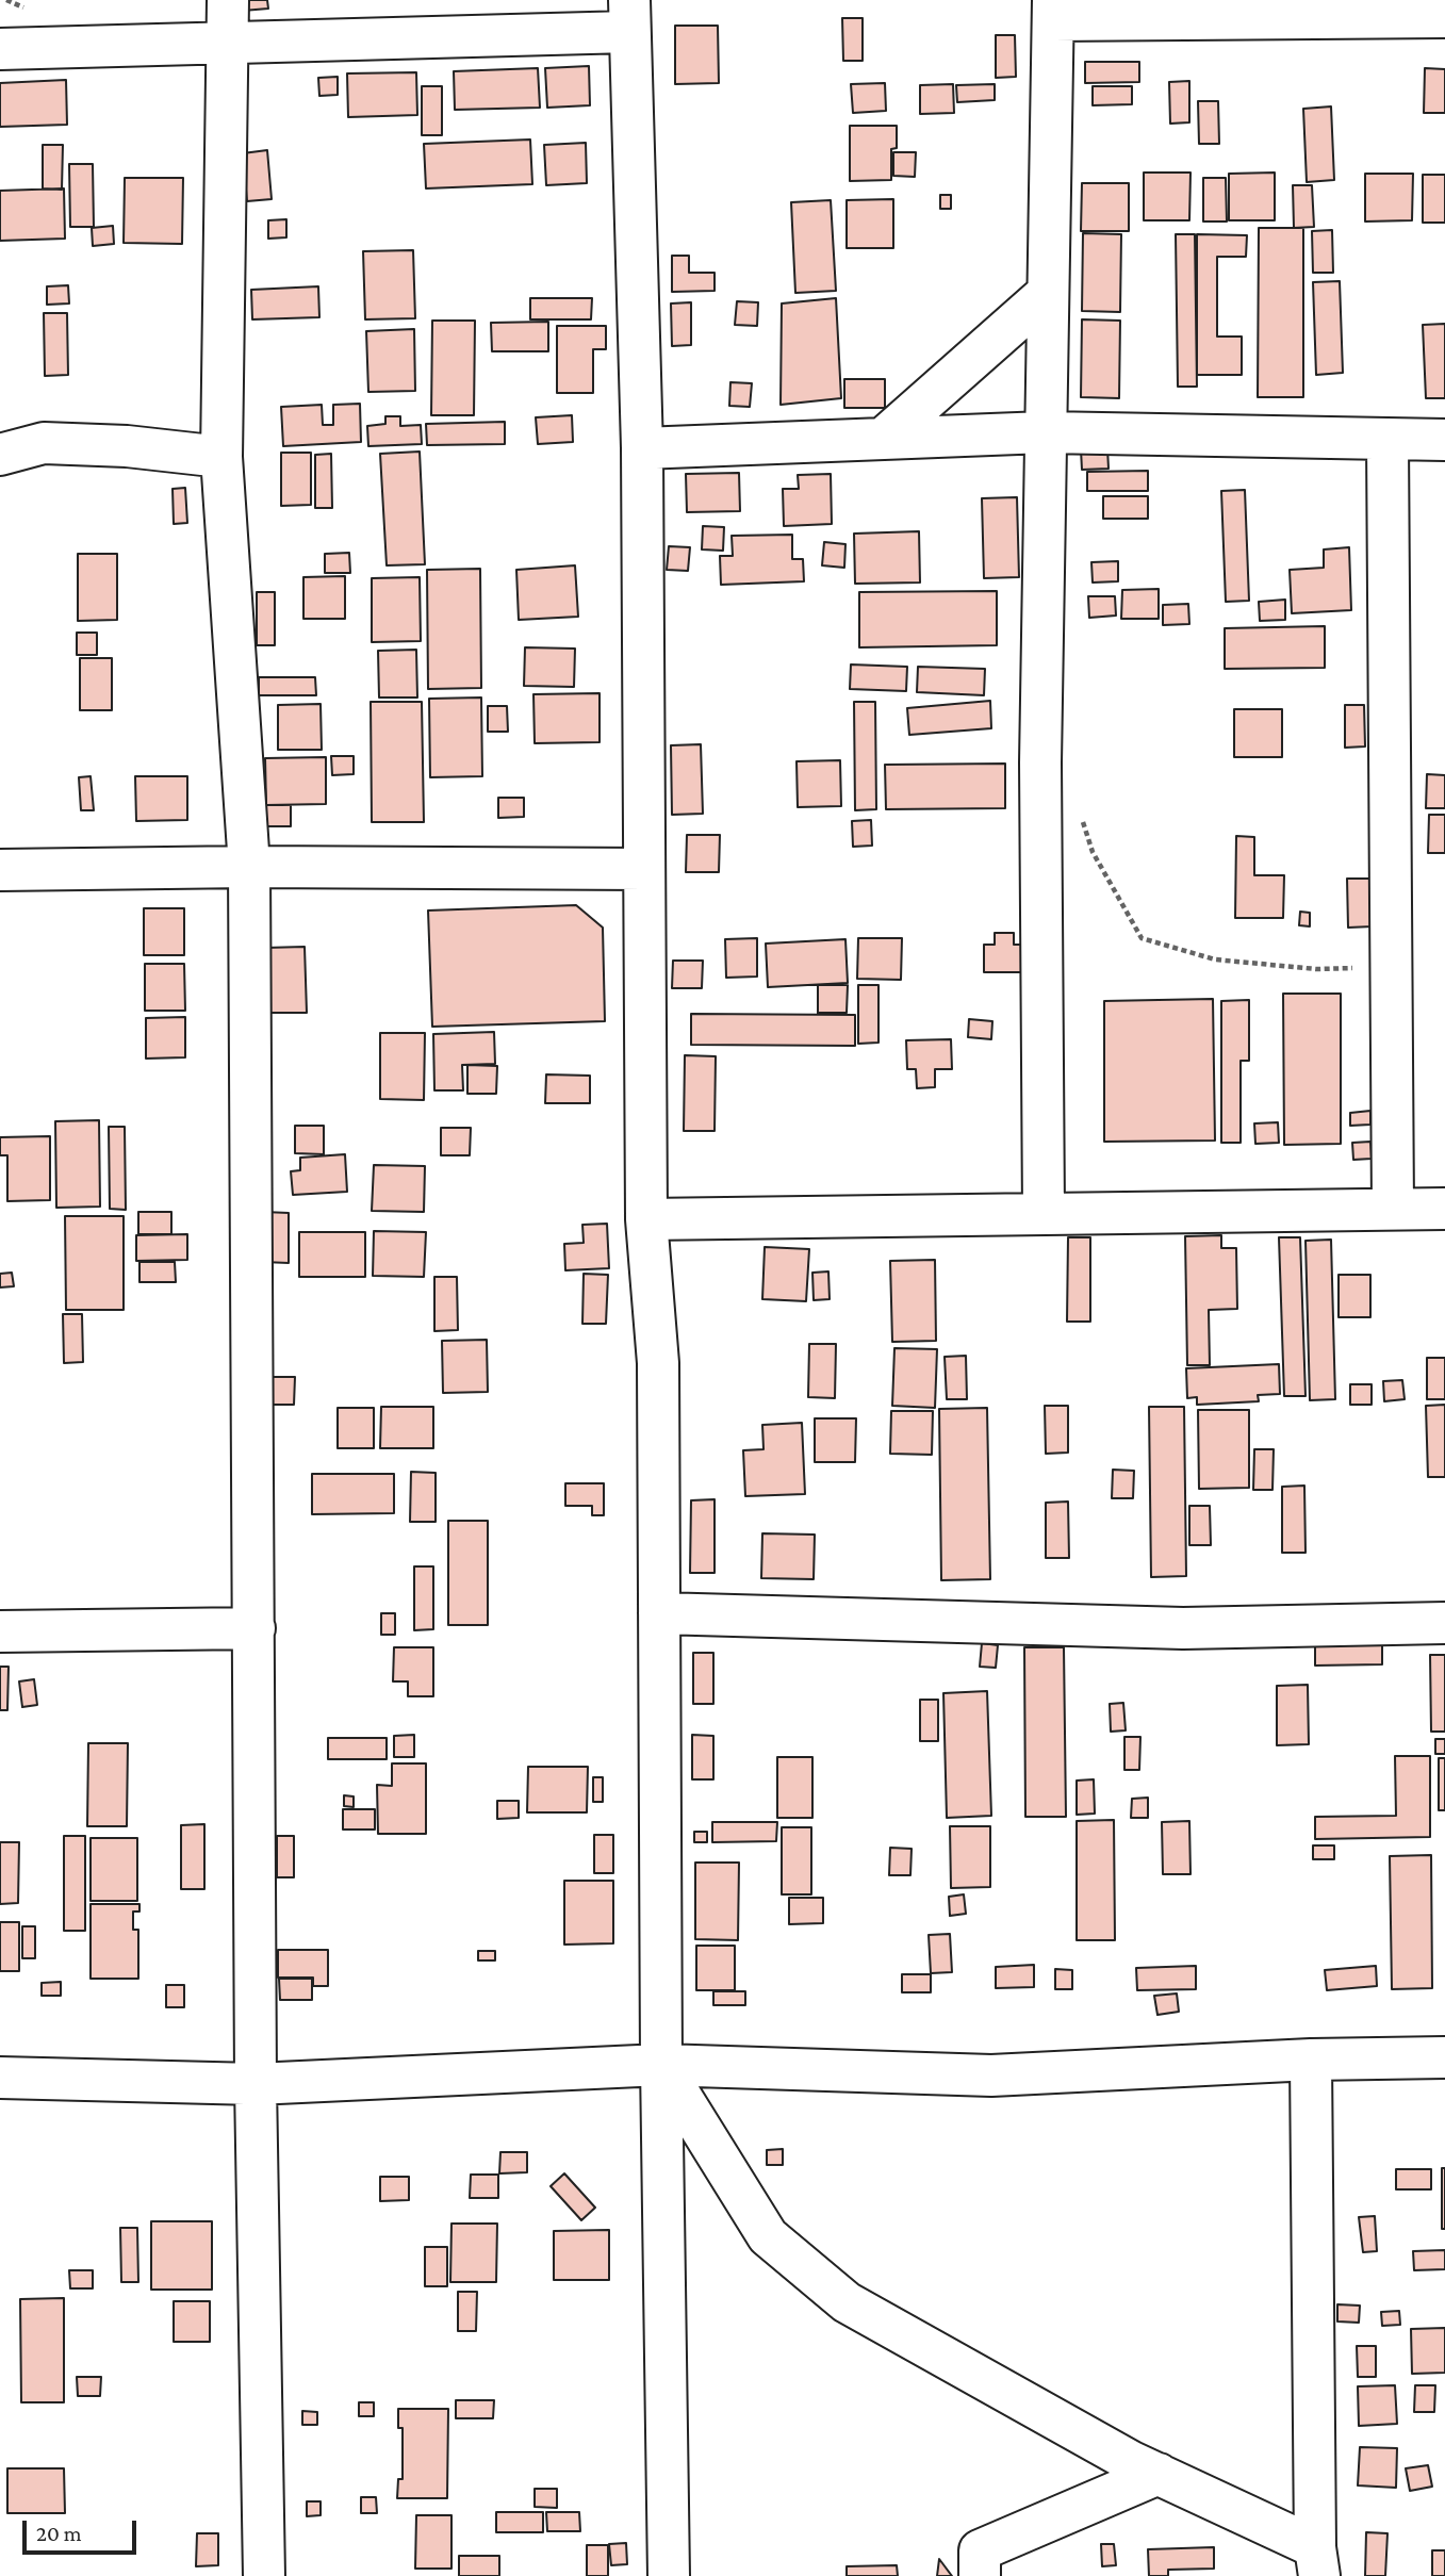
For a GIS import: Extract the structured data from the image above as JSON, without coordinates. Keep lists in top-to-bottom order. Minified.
{"scale_bar":"20 m"}
